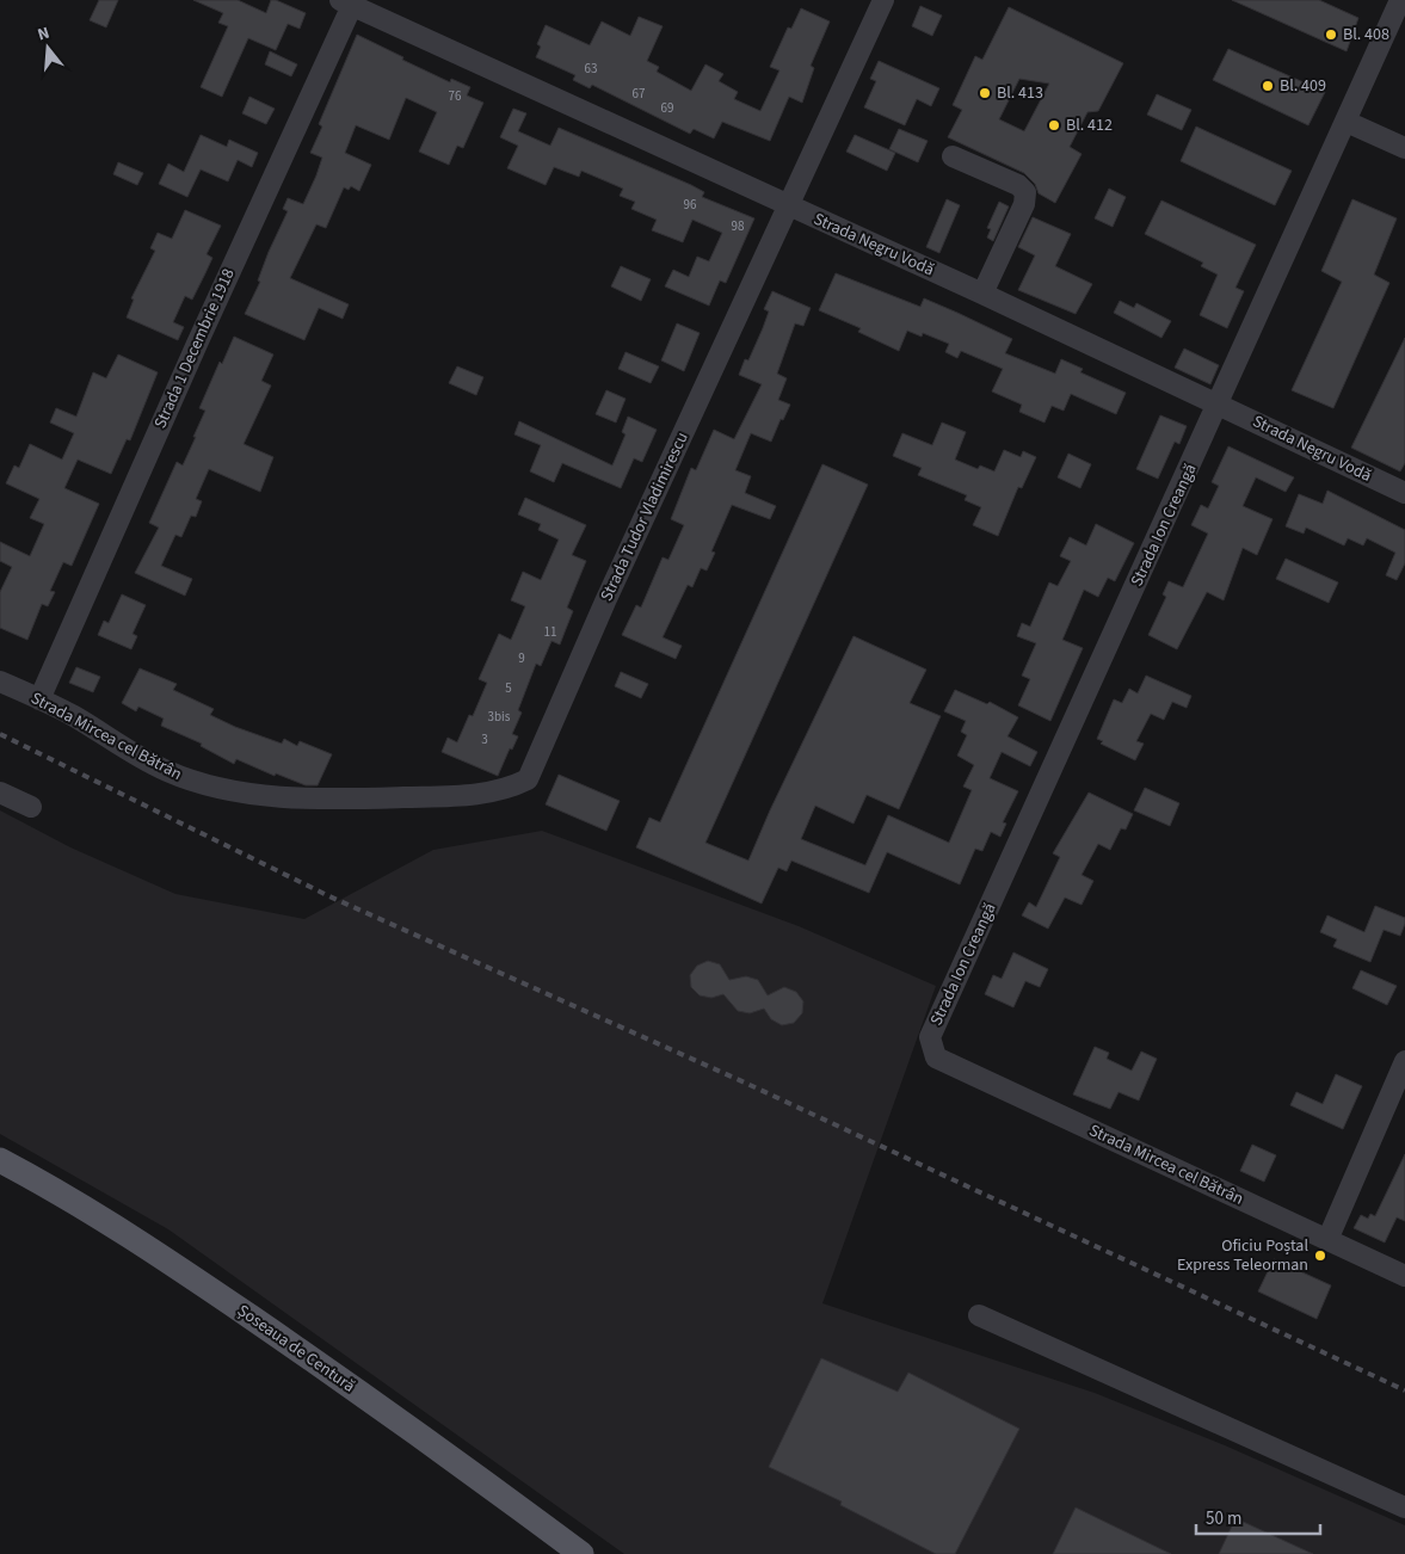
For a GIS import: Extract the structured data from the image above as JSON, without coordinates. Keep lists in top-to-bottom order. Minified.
{"streets":{"main road":["Șoseaua de Centură"],"street":["Strada Negru Vodă","Strada 1 Decembrie 1918","Strada Tudor Vladimirescu","Strada Ion Creangă","Strada Mircea cel Bătrân"]},"crossings":[["Strada Negru Vodă","Strada 1 Decembrie 1918"],["Strada Negru Vodă","Strada Tudor Vladimirescu"],["Strada Negru Vodă","Strada Ion Creangă"],["Strada 1 Decembrie 1918","Strada Mircea cel Bătrân"],["Strada Tudor Vladimirescu","Strada Mircea cel Bătrân"],["Strada Ion Creangă","Strada Mircea cel Bătrân"]],"places":["Bl. 408","Bl. 409","Bl. 413","Bl. 412","Oficiu Poștal Express Teleorman"],"house_numbers":["63","67","76","69","96","98","11","9","5","3bis","3"],"scale_bar":"50 m","north":"top"}
